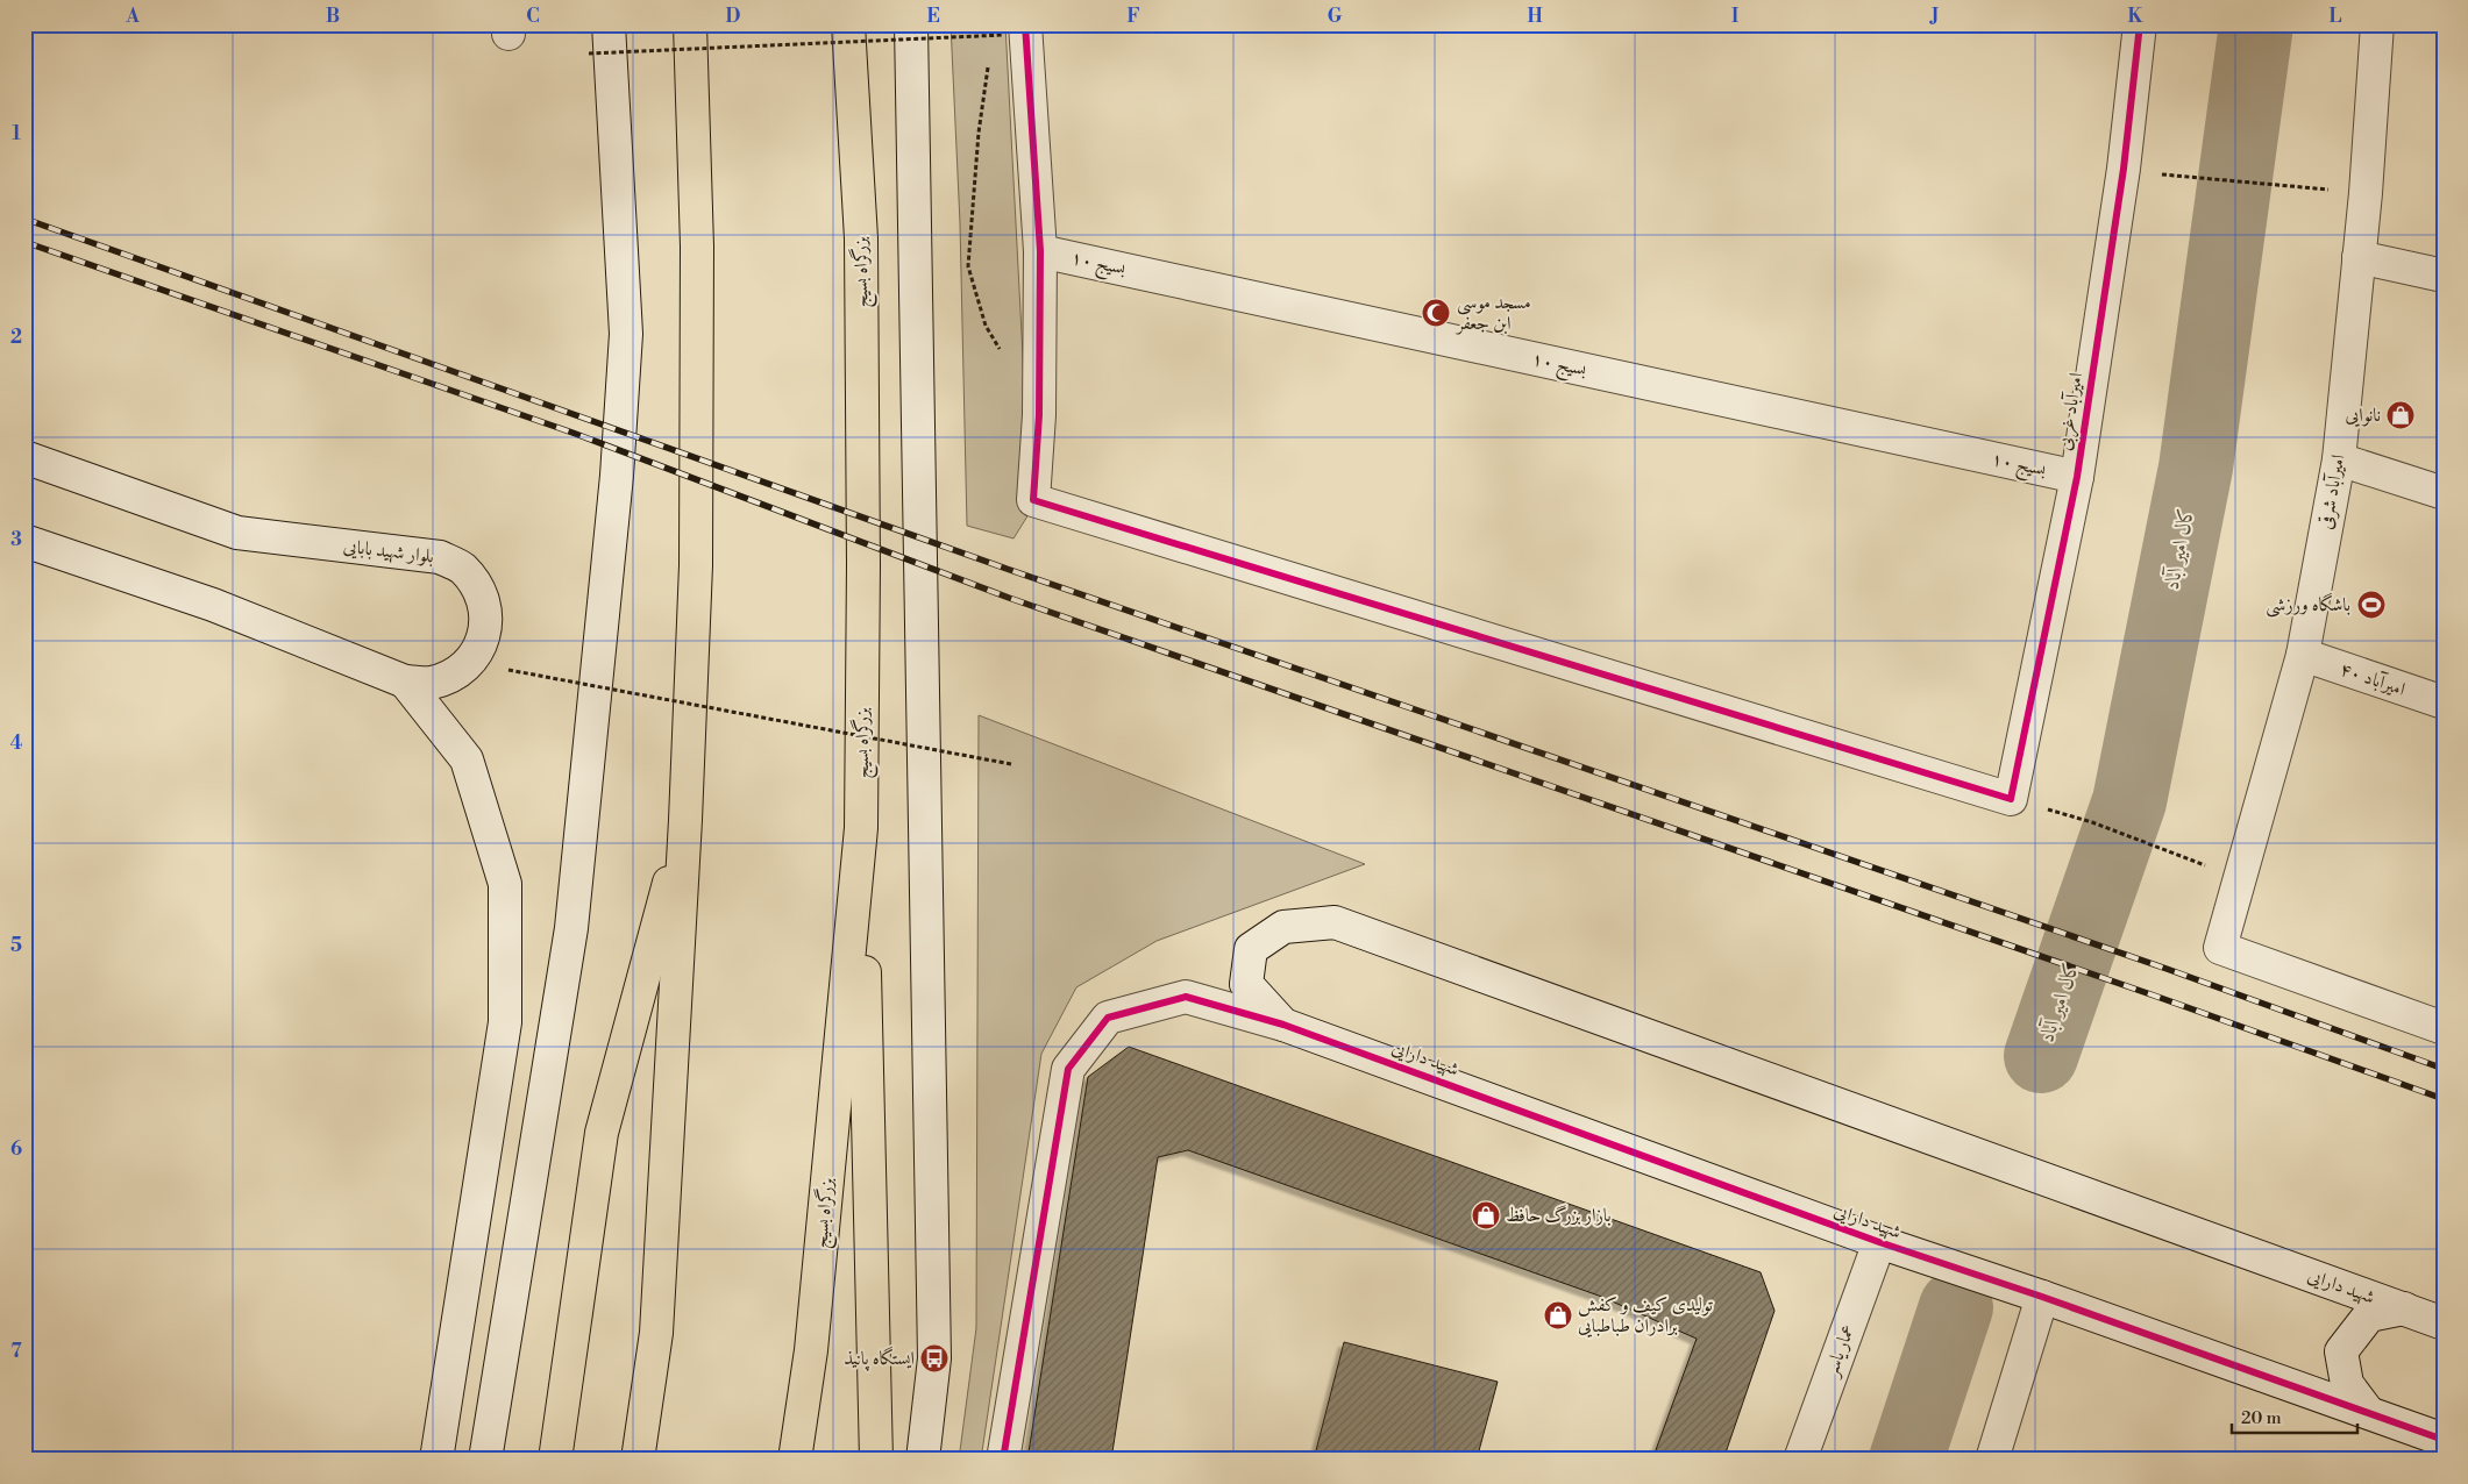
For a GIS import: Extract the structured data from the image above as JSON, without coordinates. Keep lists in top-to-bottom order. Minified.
{"streets":{"highway":["بزرگراه بسیج"],"street":["بسیج ۱۰","امیرآباد غربی","امیرآباد شرقی","بلوار شهید بابایی","امیرآباد ۴۰","شهید دارایی","عمار یاسر"]},"crossings":[["بسیج ۱۰","امیرآباد غربی"],["امیرآباد شرقی","امیرآباد ۴۰"],["شهید دارایی","عمار یاسر"]],"water":["کال امیر آباد"],"places":{"mosque":["مسجد موسی ابن جعفر"],"shop":["نانوایی","بازار بزرگ حافظ","تولیدی کیف و کفش برادران طباطبایی"],"sports":["باشگاه ورزشی"],"bus stop":["ایستگاه پانیذ"]},"scale_bar":"20 m","grid":{"columns":["A","B","C","D","E","F","G","H","I","J","K","L"],"rows":["1","2","3","4","5","6","7"]}}
